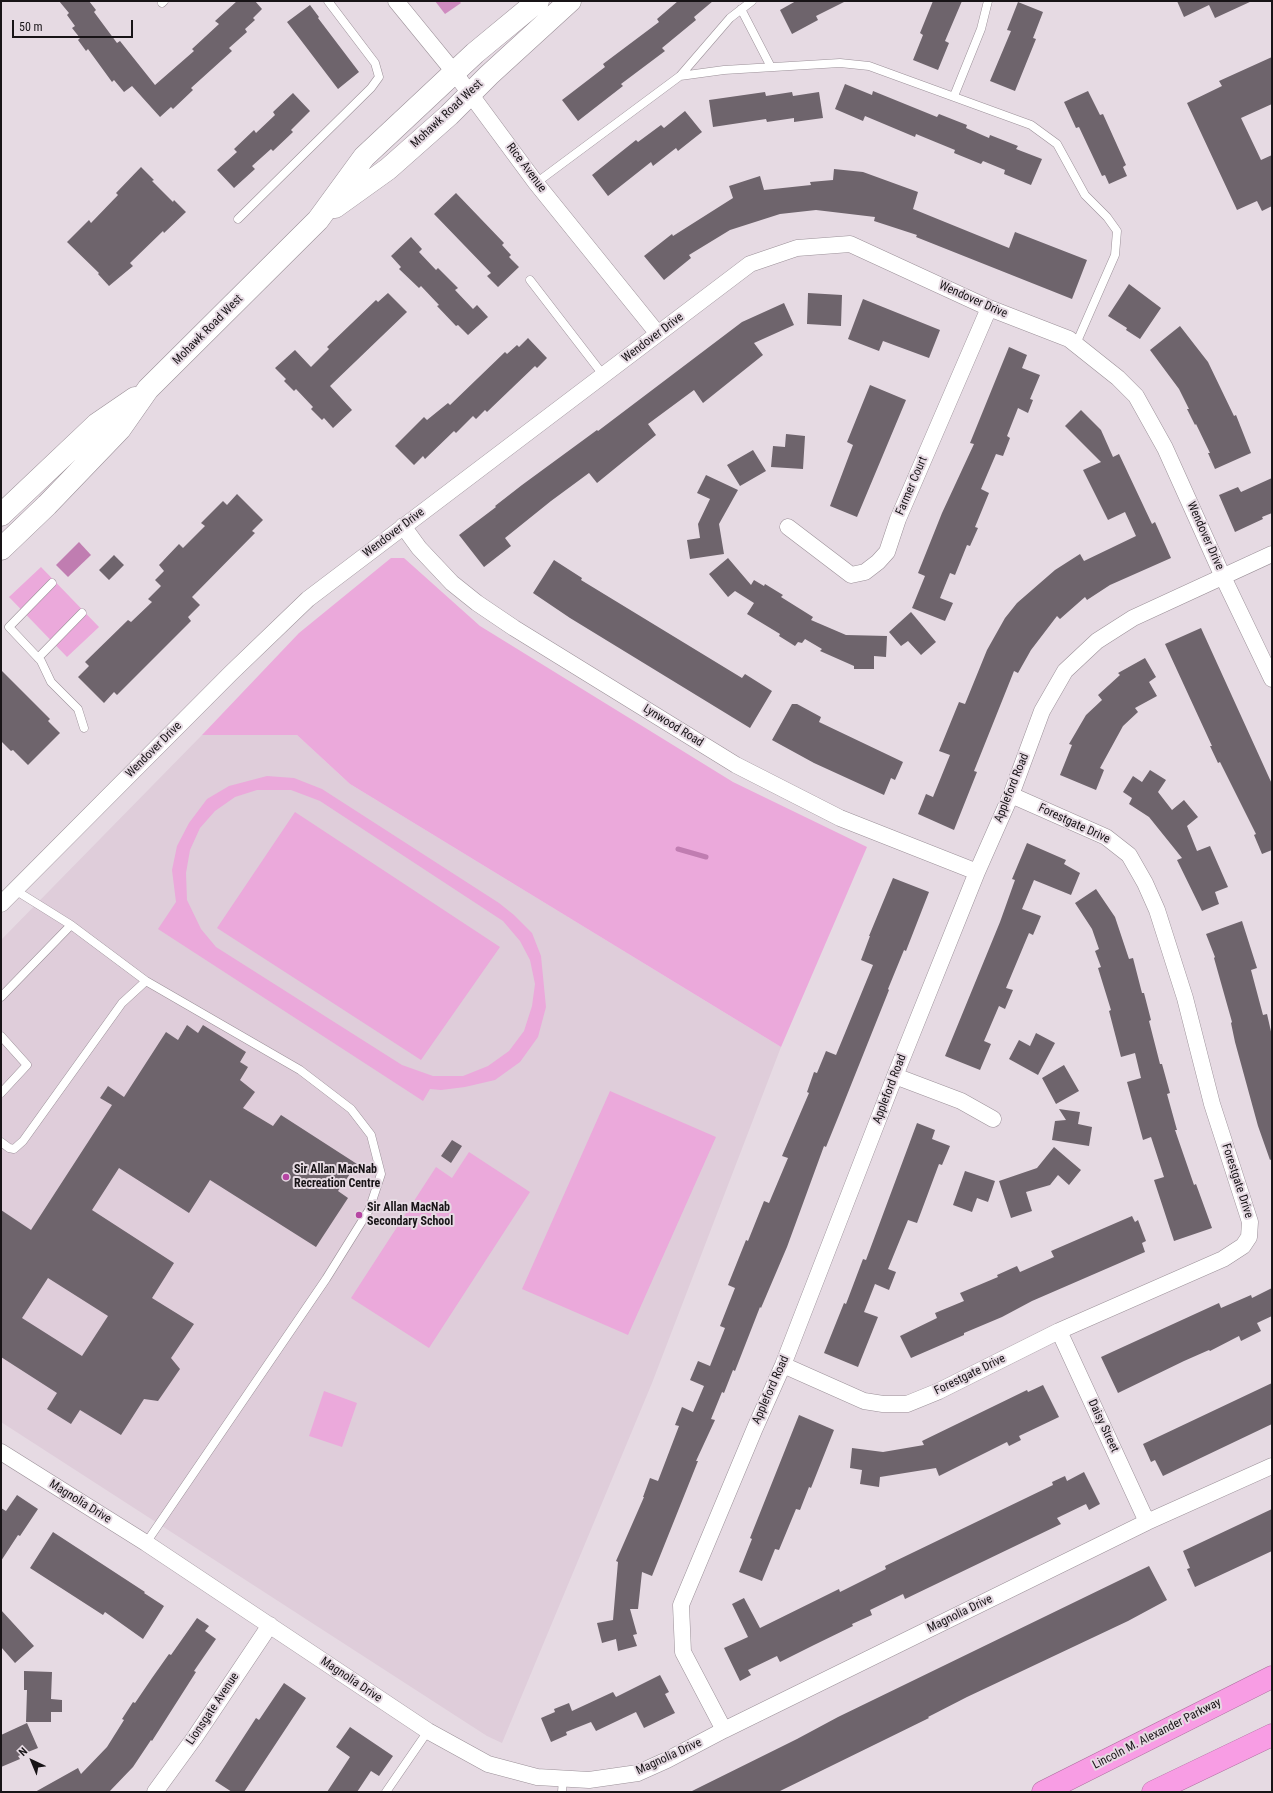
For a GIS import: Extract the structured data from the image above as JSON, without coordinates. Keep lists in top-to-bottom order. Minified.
{"streets":{"highway":["Lincoln M. Alexander Parkway"],"main road":["Mohawk Road West"],"street":["Rice Avenue","Wendover Drive","Farmer Court","Lynwood Road","Appleford Road","Forestgate Drive","Daisy Street","Magnolia Drive","Lionsgate Avenue"]},"crossings":[["Mohawk Road West","Rice Avenue"],["Rice Avenue","Wendover Drive"],["Wendover Drive","Farmer Court"],["Wendover Drive","Lynwood Road"],["Wendover Drive","Appleford Road"],["Lynwood Road","Appleford Road"],["Appleford Road","Forestgate Drive"],["Appleford Road","Magnolia Drive"],["Forestgate Drive","Daisy Street"],["Daisy Street","Magnolia Drive"],["Magnolia Drive","Lionsgate Avenue"]],"places":["Sir Allan MacNab Recreation Centre","Sir Allan MacNab Secondary School"],"scale_bar":"50 m","north":"top left"}
